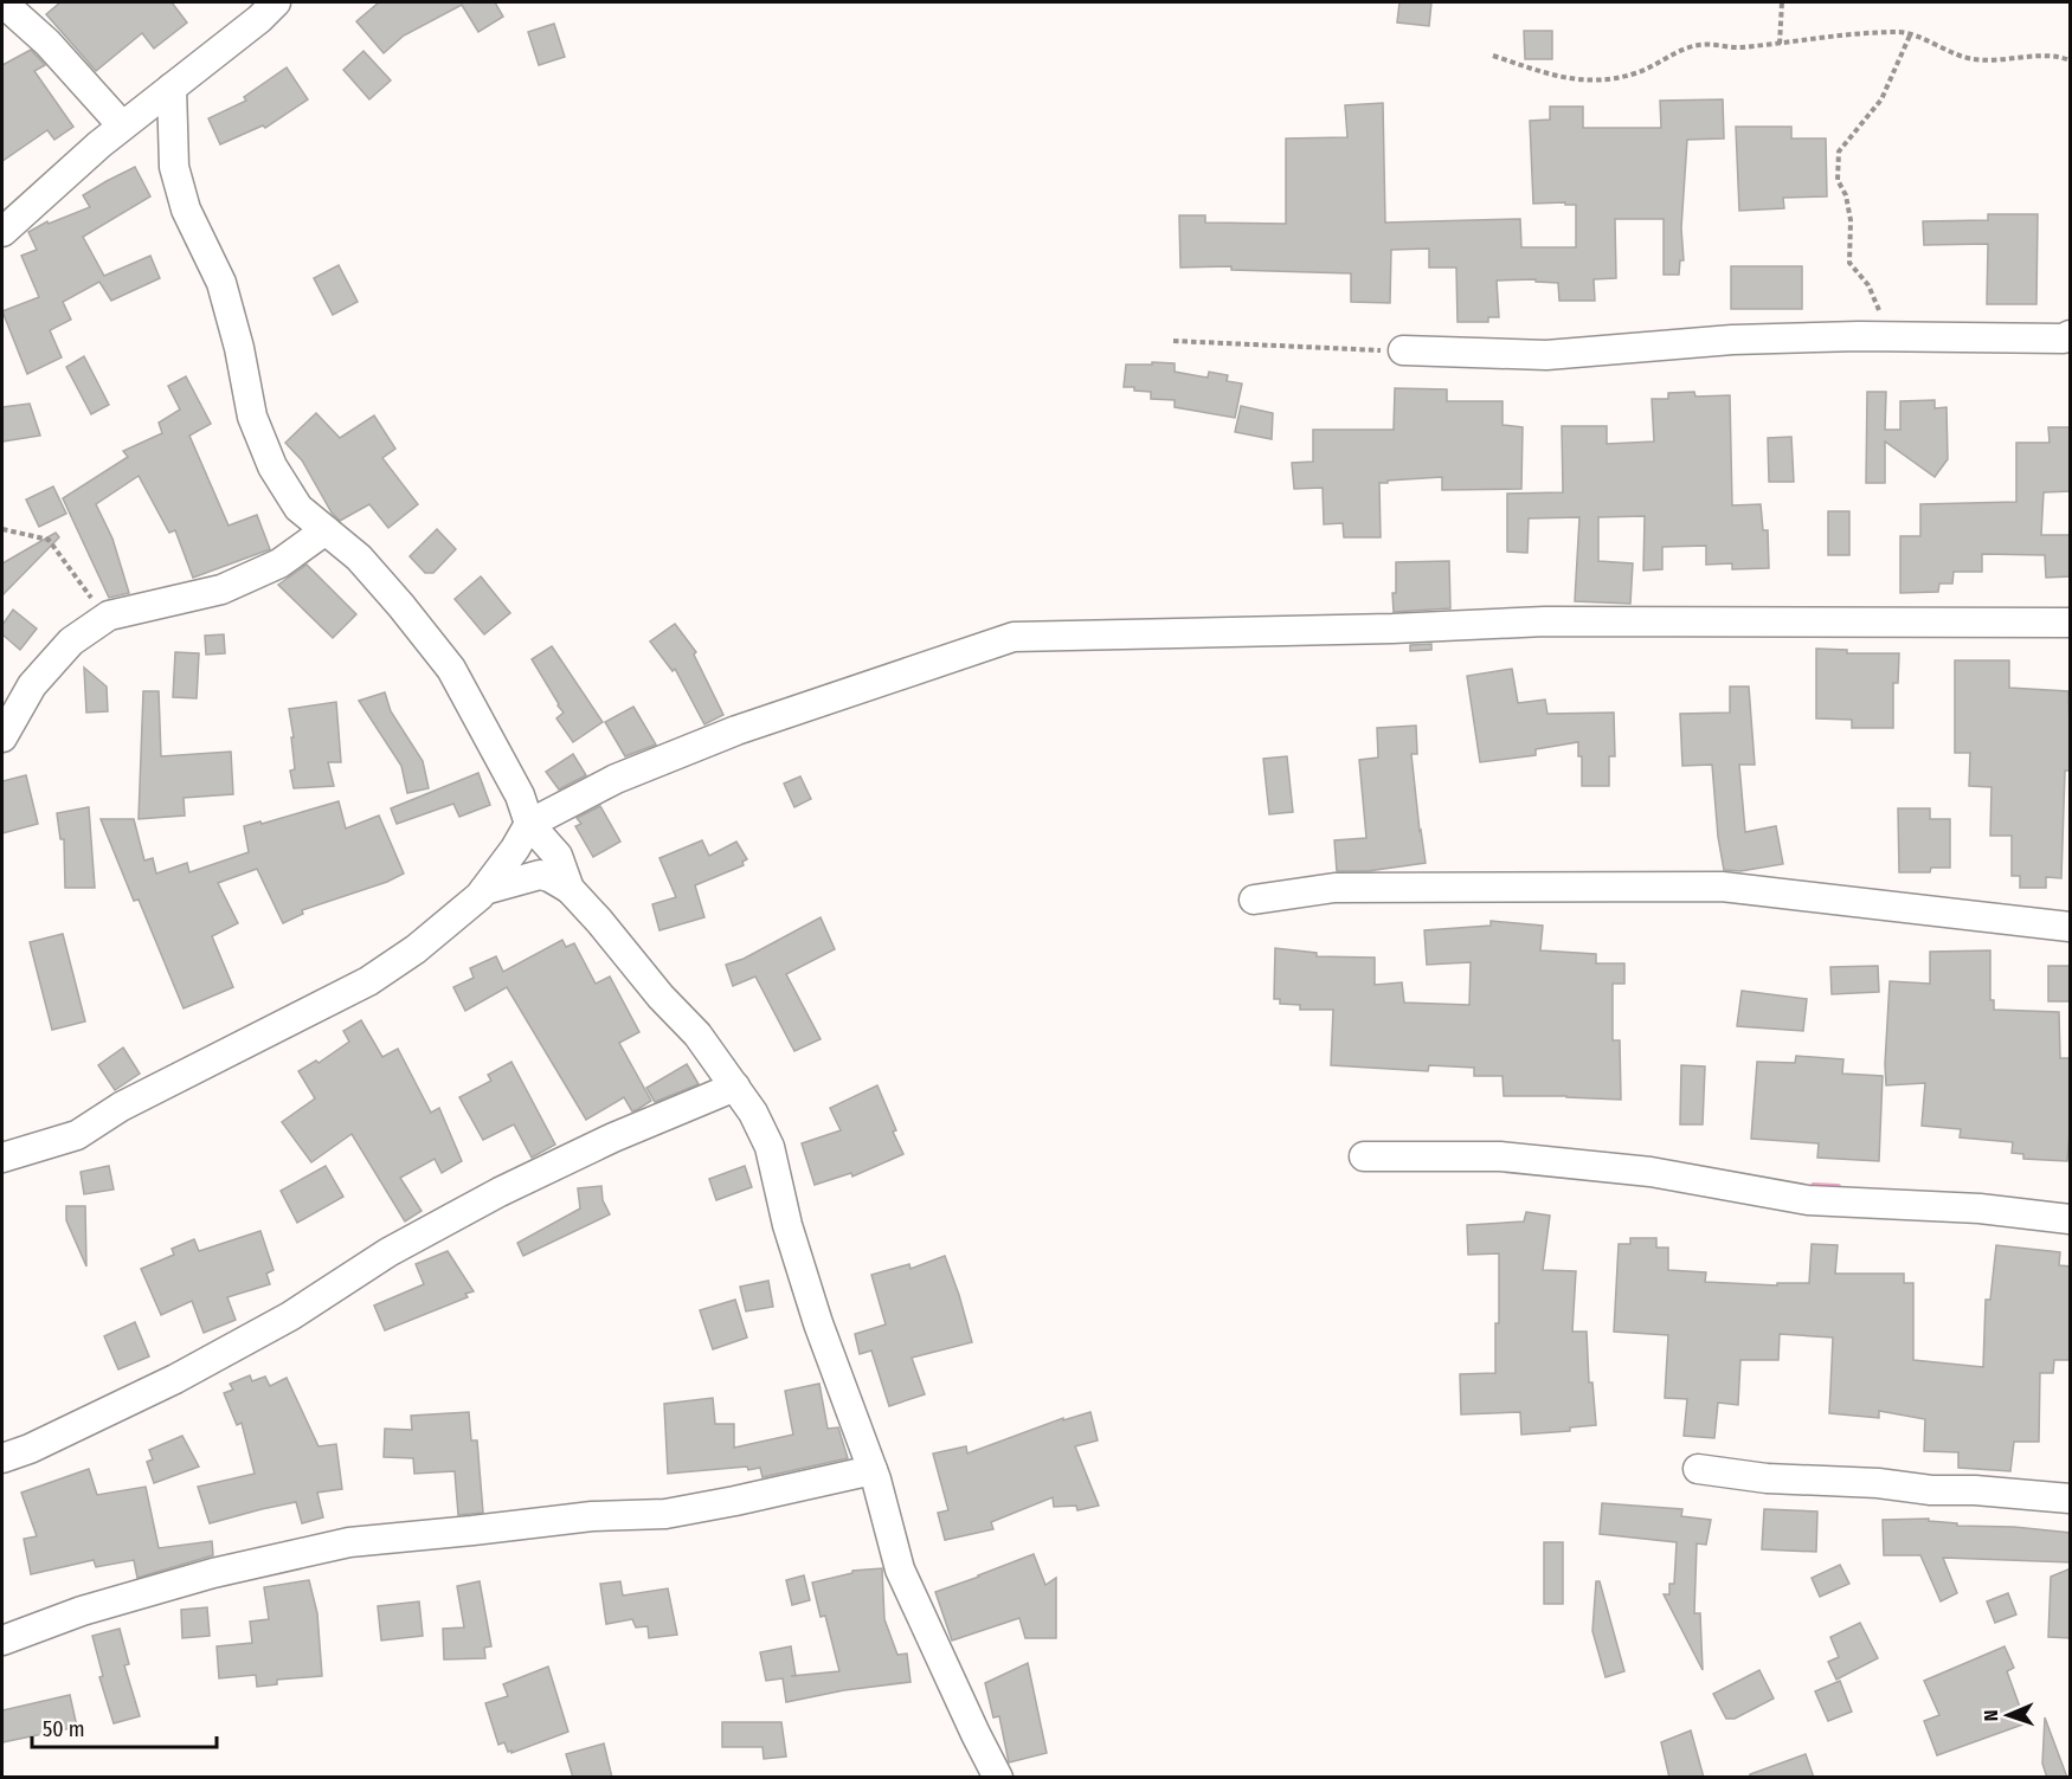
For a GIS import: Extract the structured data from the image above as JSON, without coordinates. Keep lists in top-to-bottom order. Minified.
{"scale_bar":"50 m","north":"left"}
